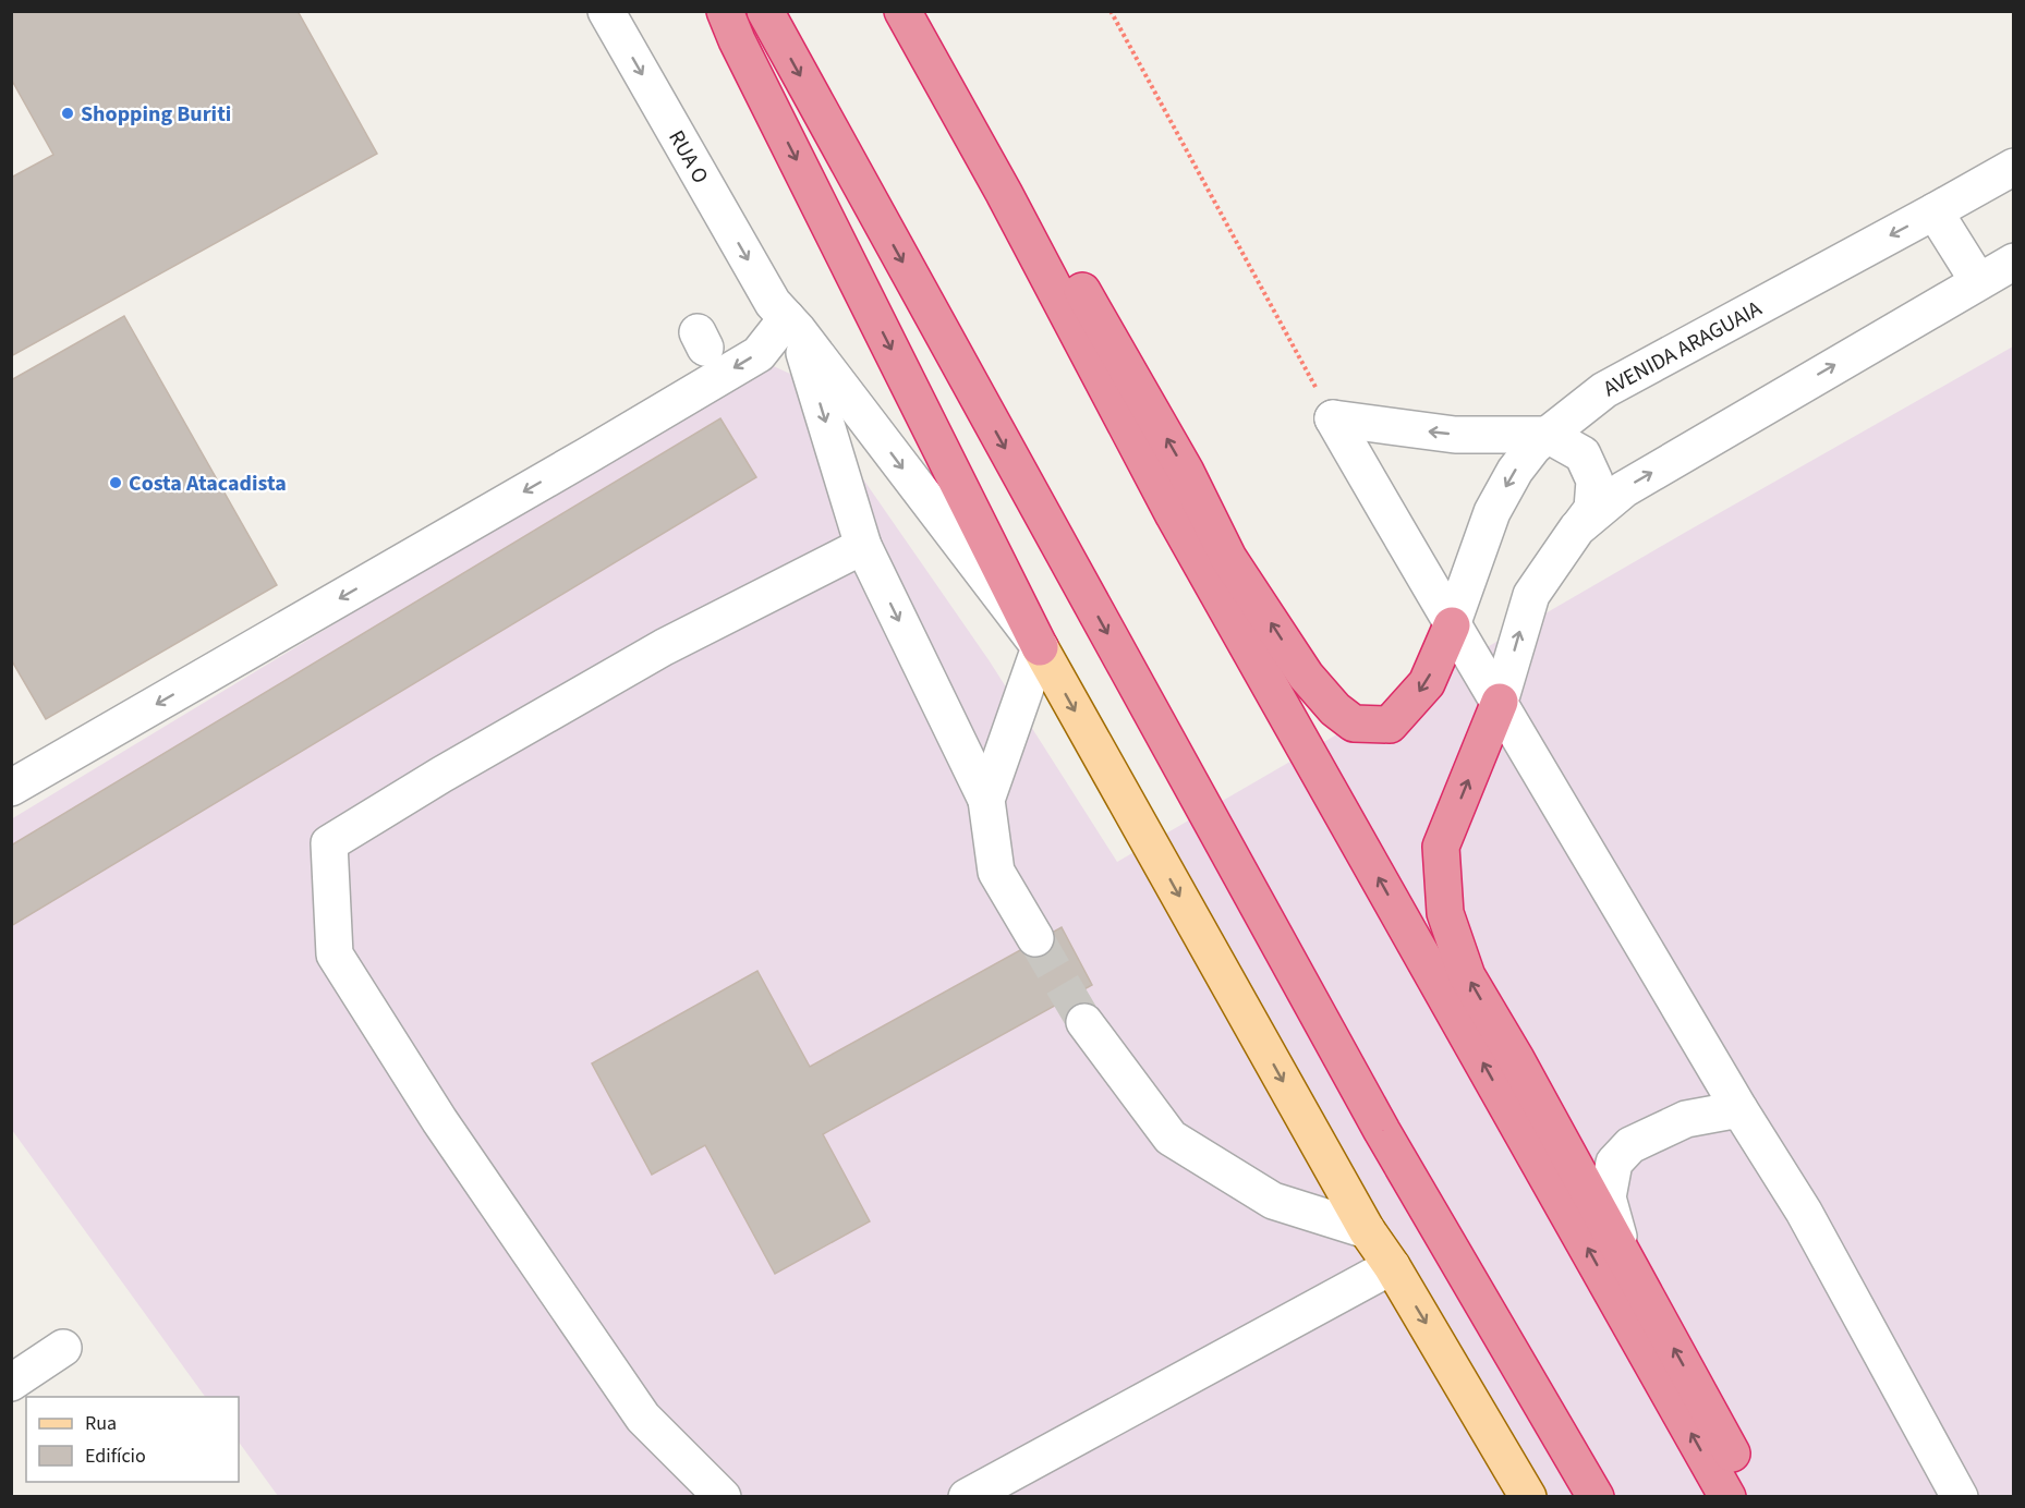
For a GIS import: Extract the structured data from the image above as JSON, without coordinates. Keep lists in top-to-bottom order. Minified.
{"streets":{"street":["RUA O","AVENIDA ARAGUAIA"]},"one_way":["RUA O"],"places":["Shopping Buriti","Costa Atacadista"],"legend":["Rua","Edifício"]}
